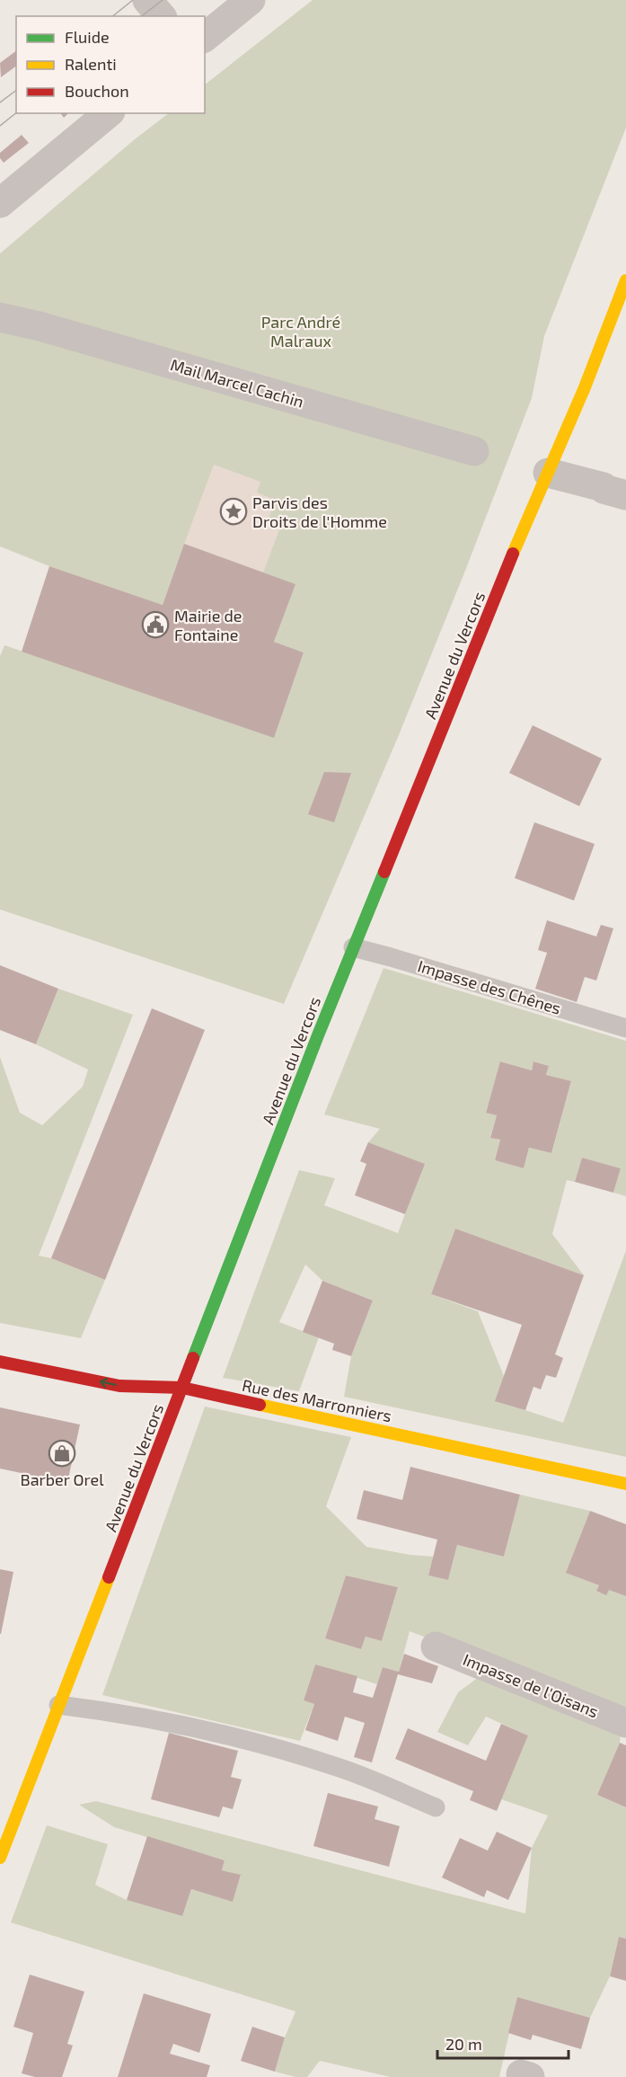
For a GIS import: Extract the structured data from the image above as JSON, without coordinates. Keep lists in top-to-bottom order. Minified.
{"streets":{"street":["Mail Marcel Cachin","Avenue du Vercors","Rue des Marronniers","Impasse de l'Oisans"],"lane":["Impasse des Chênes"]},"crossings":[["Avenue du Vercors","Impasse des Chênes"],["Avenue du Vercors","Rue des Marronniers"]],"parks":["Parc André Malraux"],"places":{"place":["Parvis des Droits de l'Homme"],"public building":["Mairie de Fontaine"],"shop":["Barber Orel"]},"legend":["Fluide","Ralenti","Bouchon"],"scale_bar":"20 m"}
